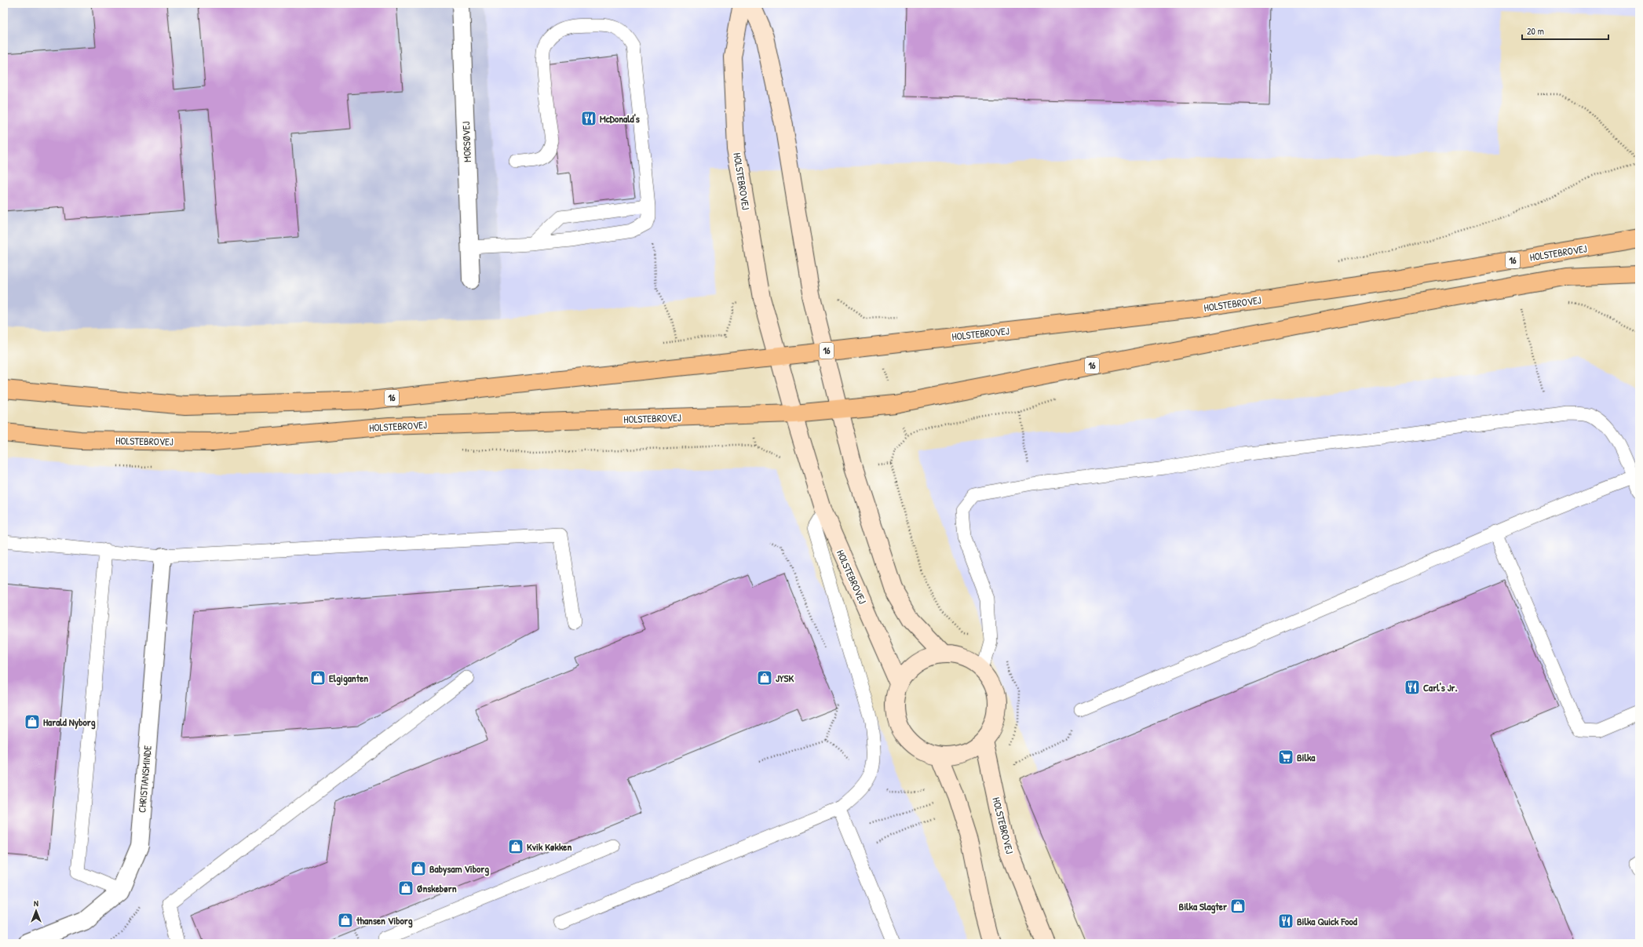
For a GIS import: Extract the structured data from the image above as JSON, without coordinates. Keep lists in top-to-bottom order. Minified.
{"streets":{"main road":["HOLSTEBROVEJ","16"],"street":["MORSØVEJ","CHRISTIANSMINDE"]},"places":{"restaurant":["McDonald's","Carl's Jr.","Bilka Quick Food"],"shop":["Elgiganten","JYSK","Harald Nyborg","Kvik Køkken","Babysam Viborg","Ønskebørn","Bilka Slagter","thansen Viborg"],"supermarket":["Bilka"]},"scale_bar":"20 m","north":"top"}
